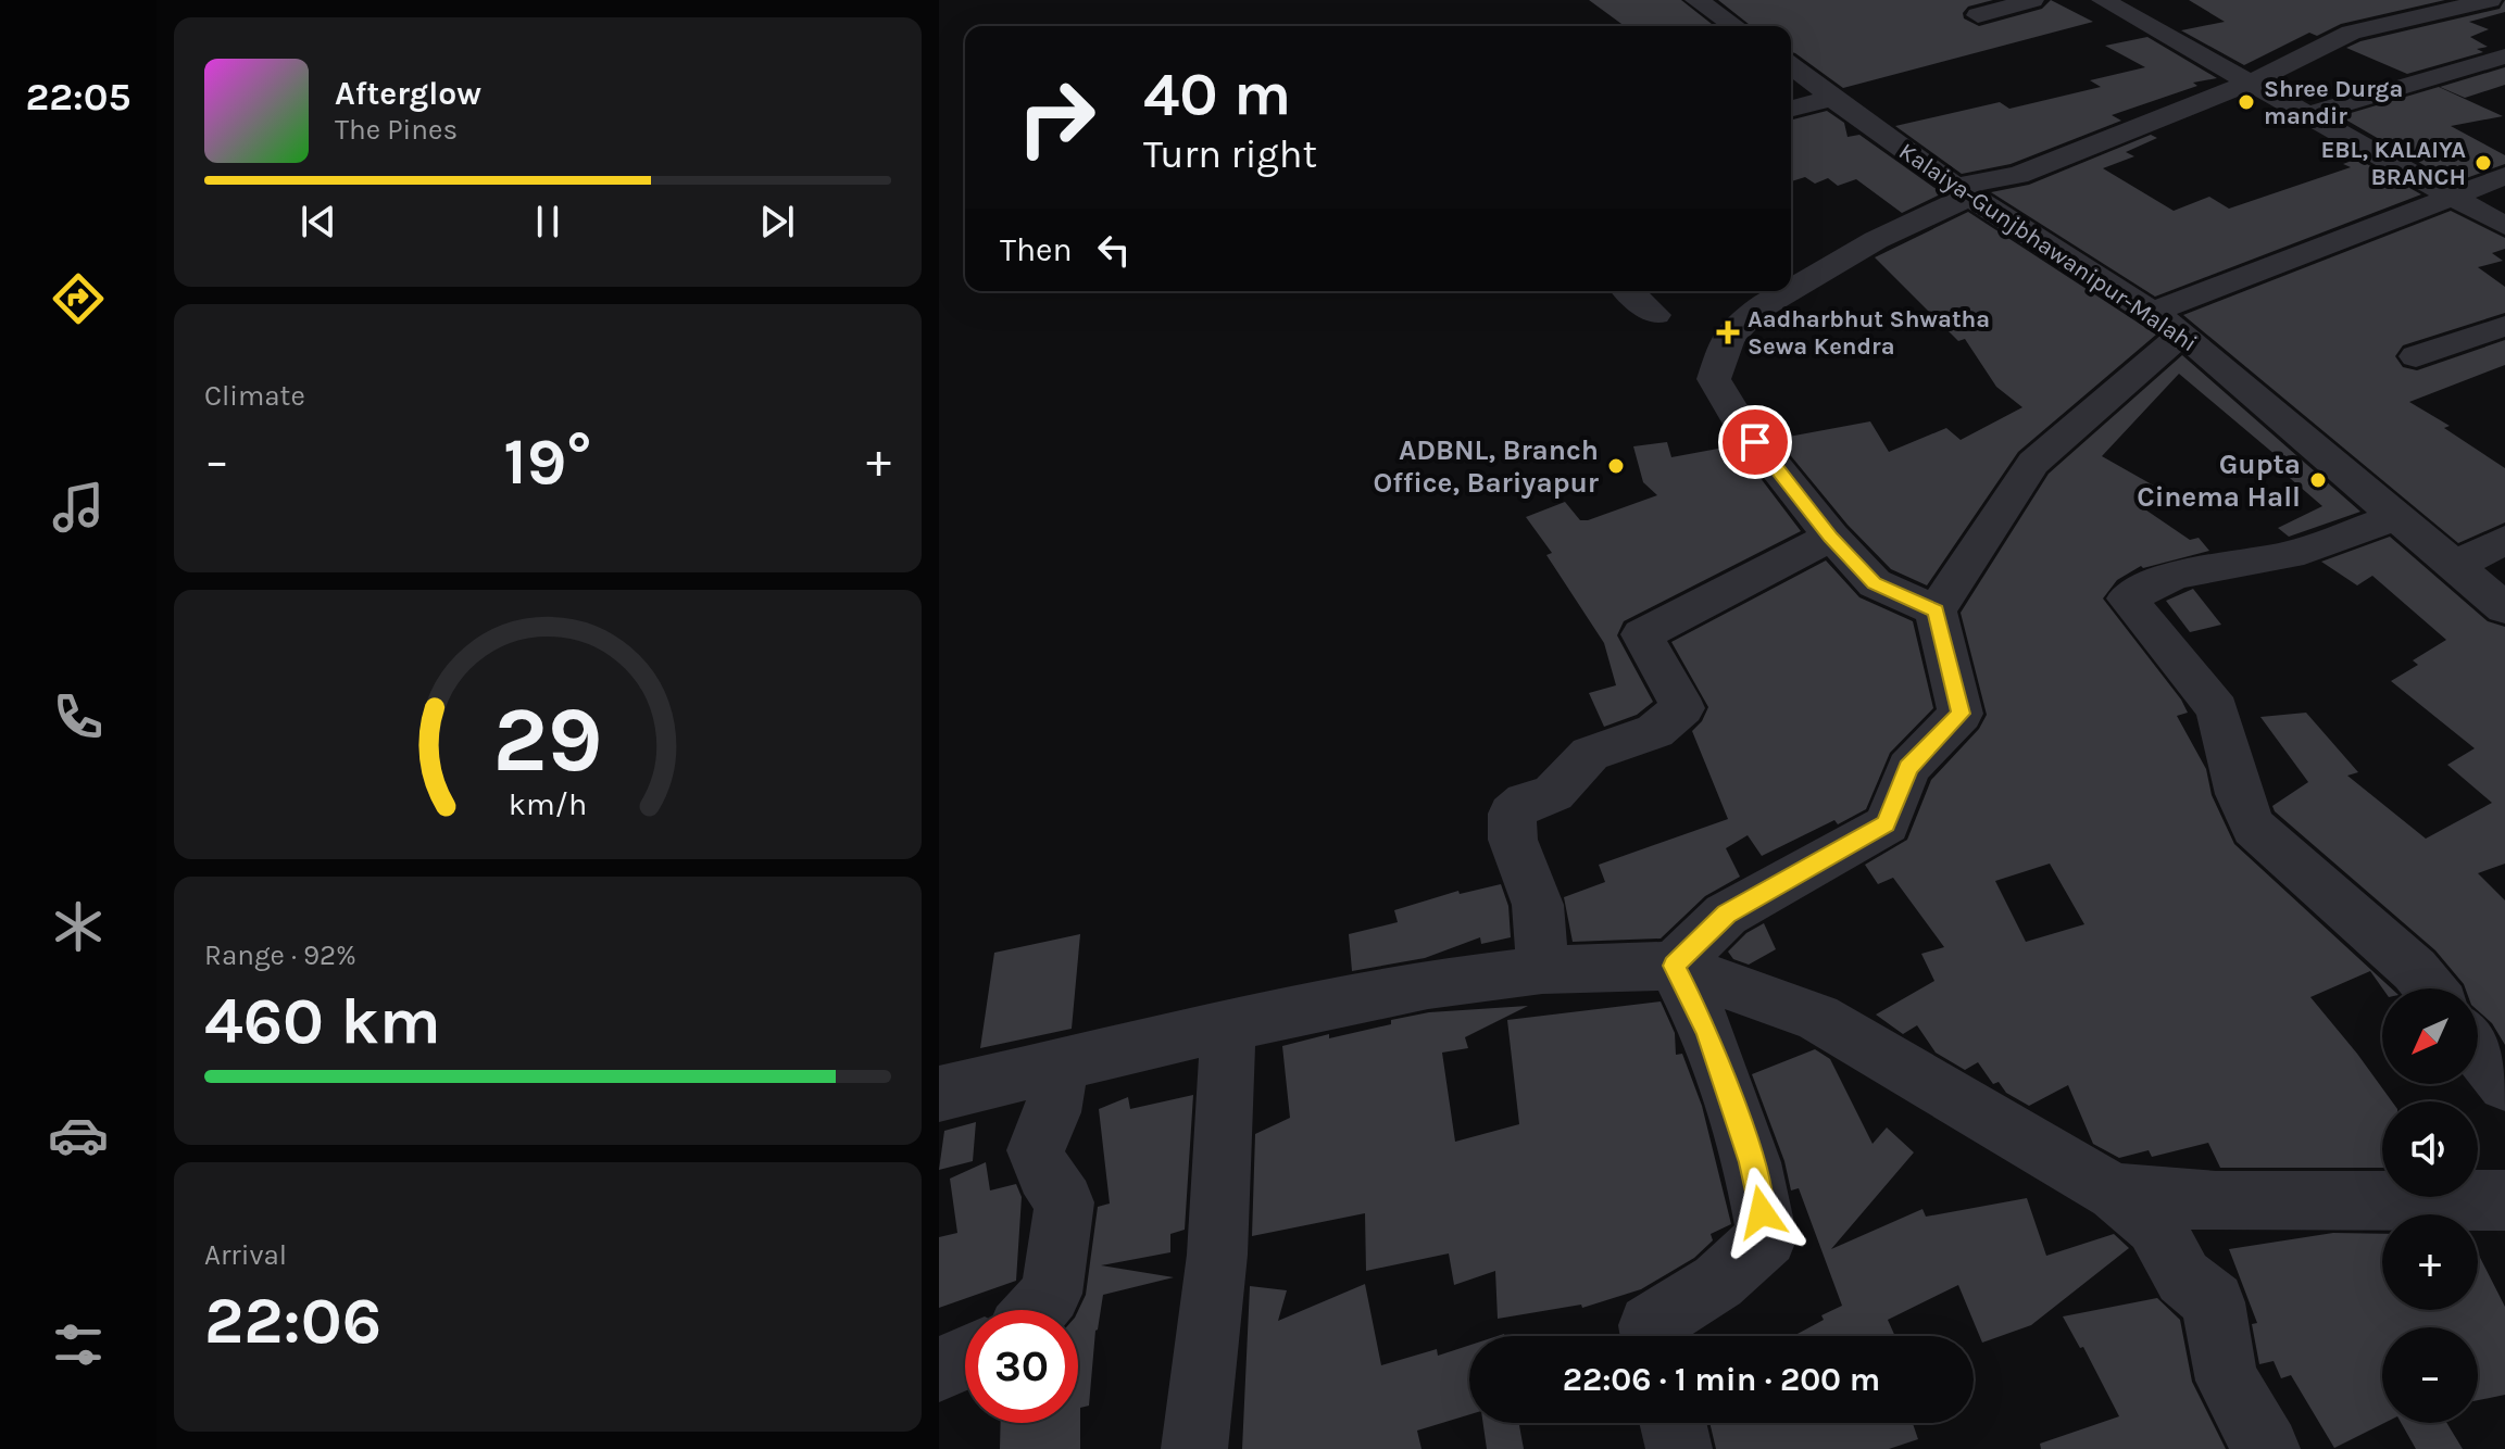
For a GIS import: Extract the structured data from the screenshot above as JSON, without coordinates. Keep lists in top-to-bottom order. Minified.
{"streets":{"street":["Kalaiya-Gunjbhawanipur-Malahi"]},"places":{"other":["Shree Durga mandir","EBL, KALAIYA BRANCH","ADBNL, Branch Office, Bariyapur","Gupta Cinema Hall"],"health":["Aadharbhut Shwatha Sewa Kendra"]},"north":"bottom left","page":{"tabs":"22:05","turn":["40 m","Turn right"],"song":["Afterglow","The Pines"],"then":"Then","tile":["Climate",["Range · 92%","460 km"],["Arrival","22:06"]],"heat":["−","19°","+"],"map_buttons":["+","−"],"limit":"30","trip":"22:06 · 1 min · 200 m","gauge":["29","km/h"]}}
